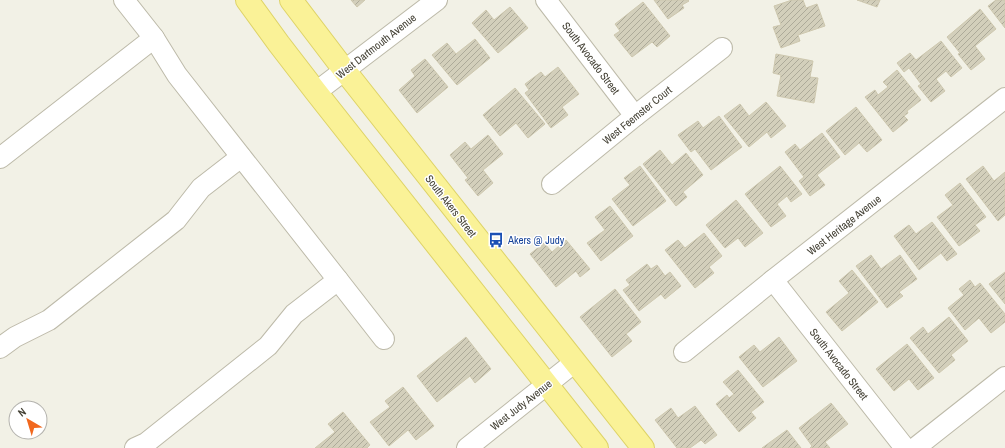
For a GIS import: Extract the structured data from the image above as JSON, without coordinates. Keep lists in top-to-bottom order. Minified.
{"streets":{"main road":["South Akers Street"],"street":["West Dartmouth Avenue","South Avocado Street","West Feemster Court","West Heritage Avenue","West Judy Avenue"]},"crossings":[["West Dartmouth Avenue","South Akers Street"],["South Avocado Street","West Feemster Court"],["South Avocado Street","West Heritage Avenue"],["South Akers Street","West Judy Avenue"]],"places":{"bus stop":["Akers @ Judy"]},"north":"top left"}
